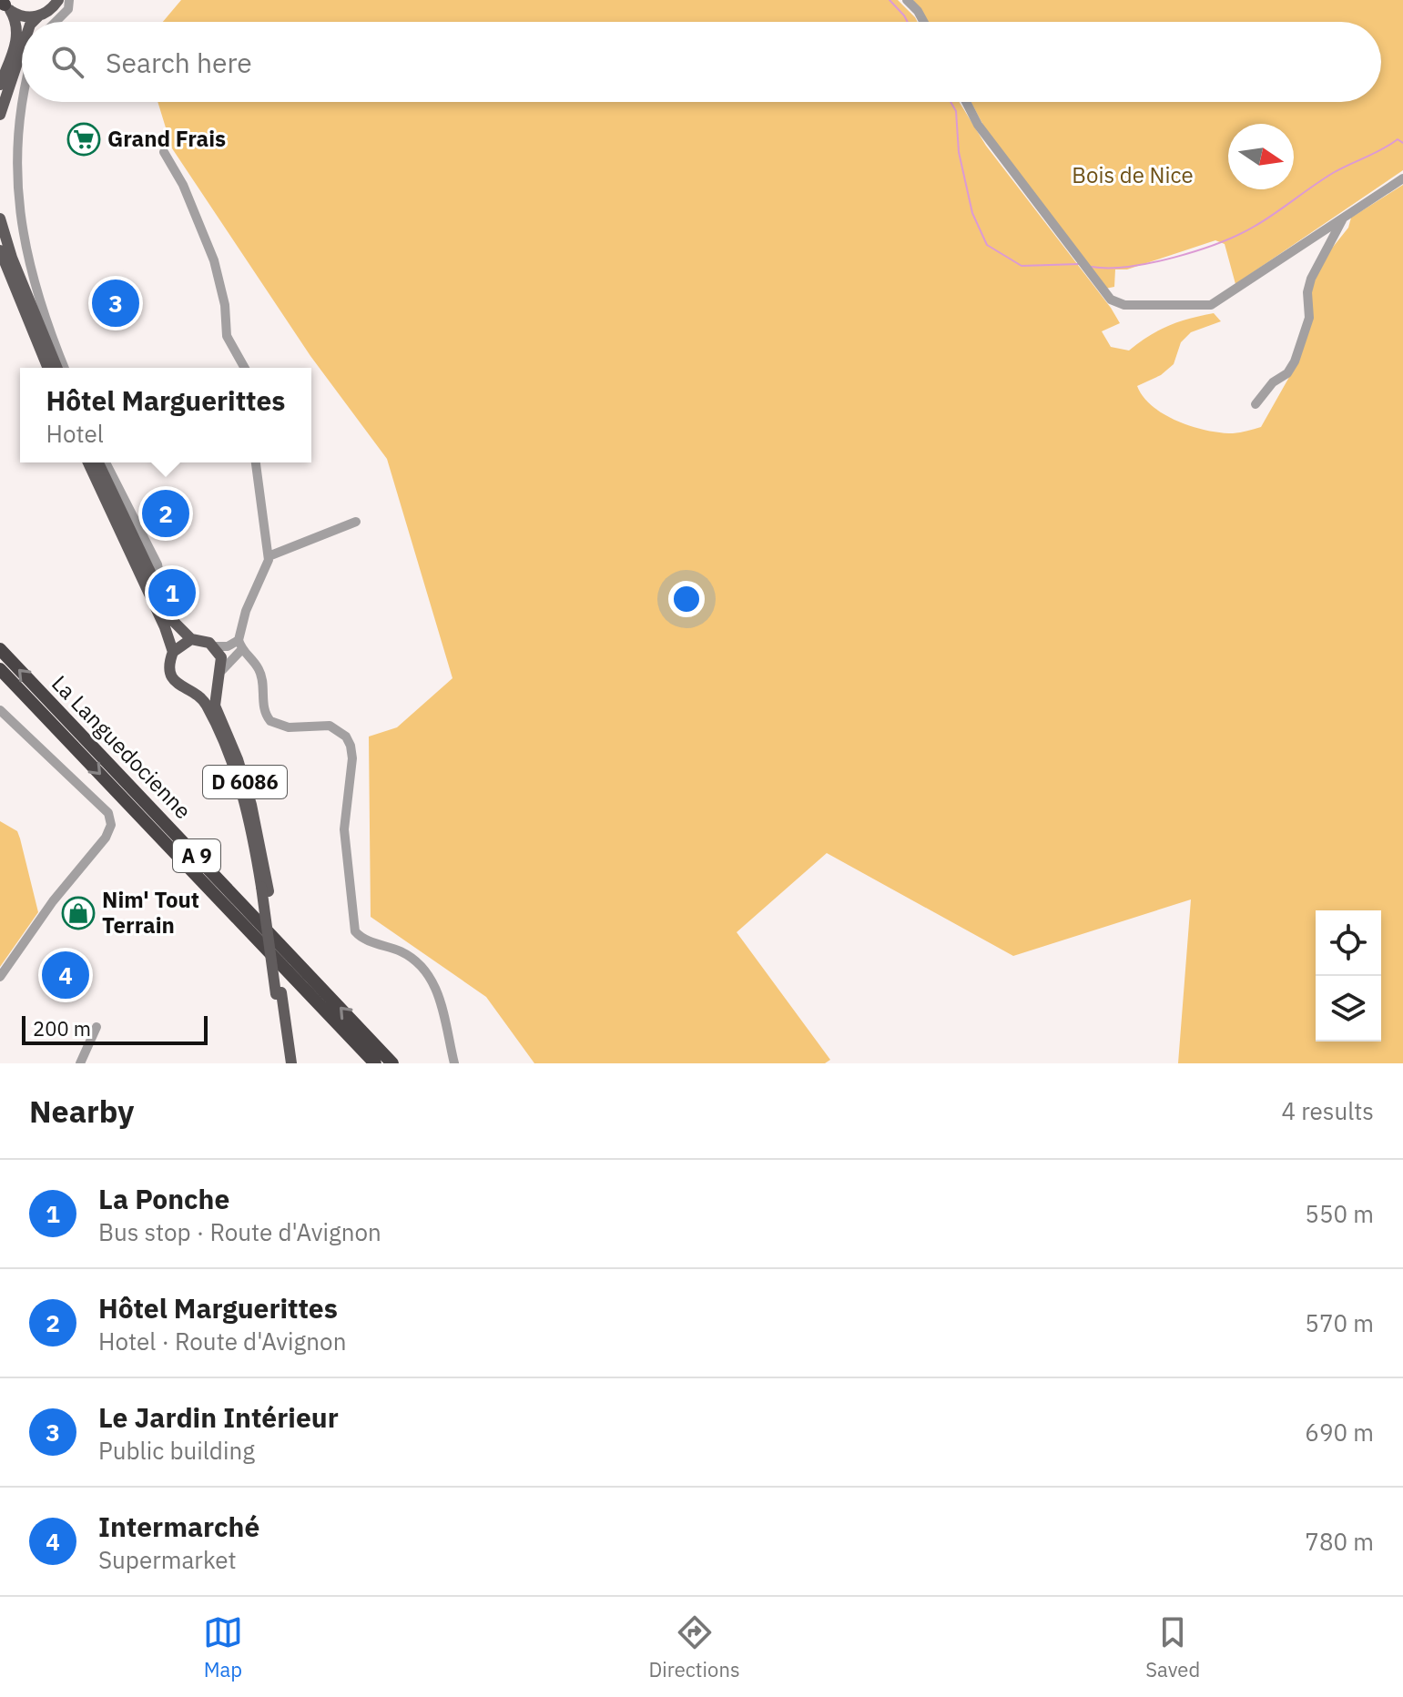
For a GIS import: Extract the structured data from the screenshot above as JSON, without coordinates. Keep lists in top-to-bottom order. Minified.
{"streets":{"highway":["La Languedocienne","A 9"],"main road":["D 6086"]},"parks":["Bois de Nice"],"places":{"supermarket":["Grand Frais"],"shop":["Nim' Tout Terrain"]},"scale_bar":"200 m","north":"right","page":{"search":"Search here","pins":["3","2","1","4"],"popup":["Hôtel Marguerittes","Hotel"],"scale":"200 m","heading":["Nearby","4 results"],"list":[{"mark":"1","name":"La Ponche","note":"Bus stop · Route d'Avignon","value":"550 m"},{"mark":"2","name":"Hôtel Marguerittes","note":"Hotel · Route d'Avignon","value":"570 m"},{"mark":"3","name":"Le Jardin Intérieur","note":"Public building","value":"690 m"},{"mark":"4","name":"Intermarché","note":"Supermarket","value":"780 m"}],"nav":["Map","Directions","Saved"]}}
